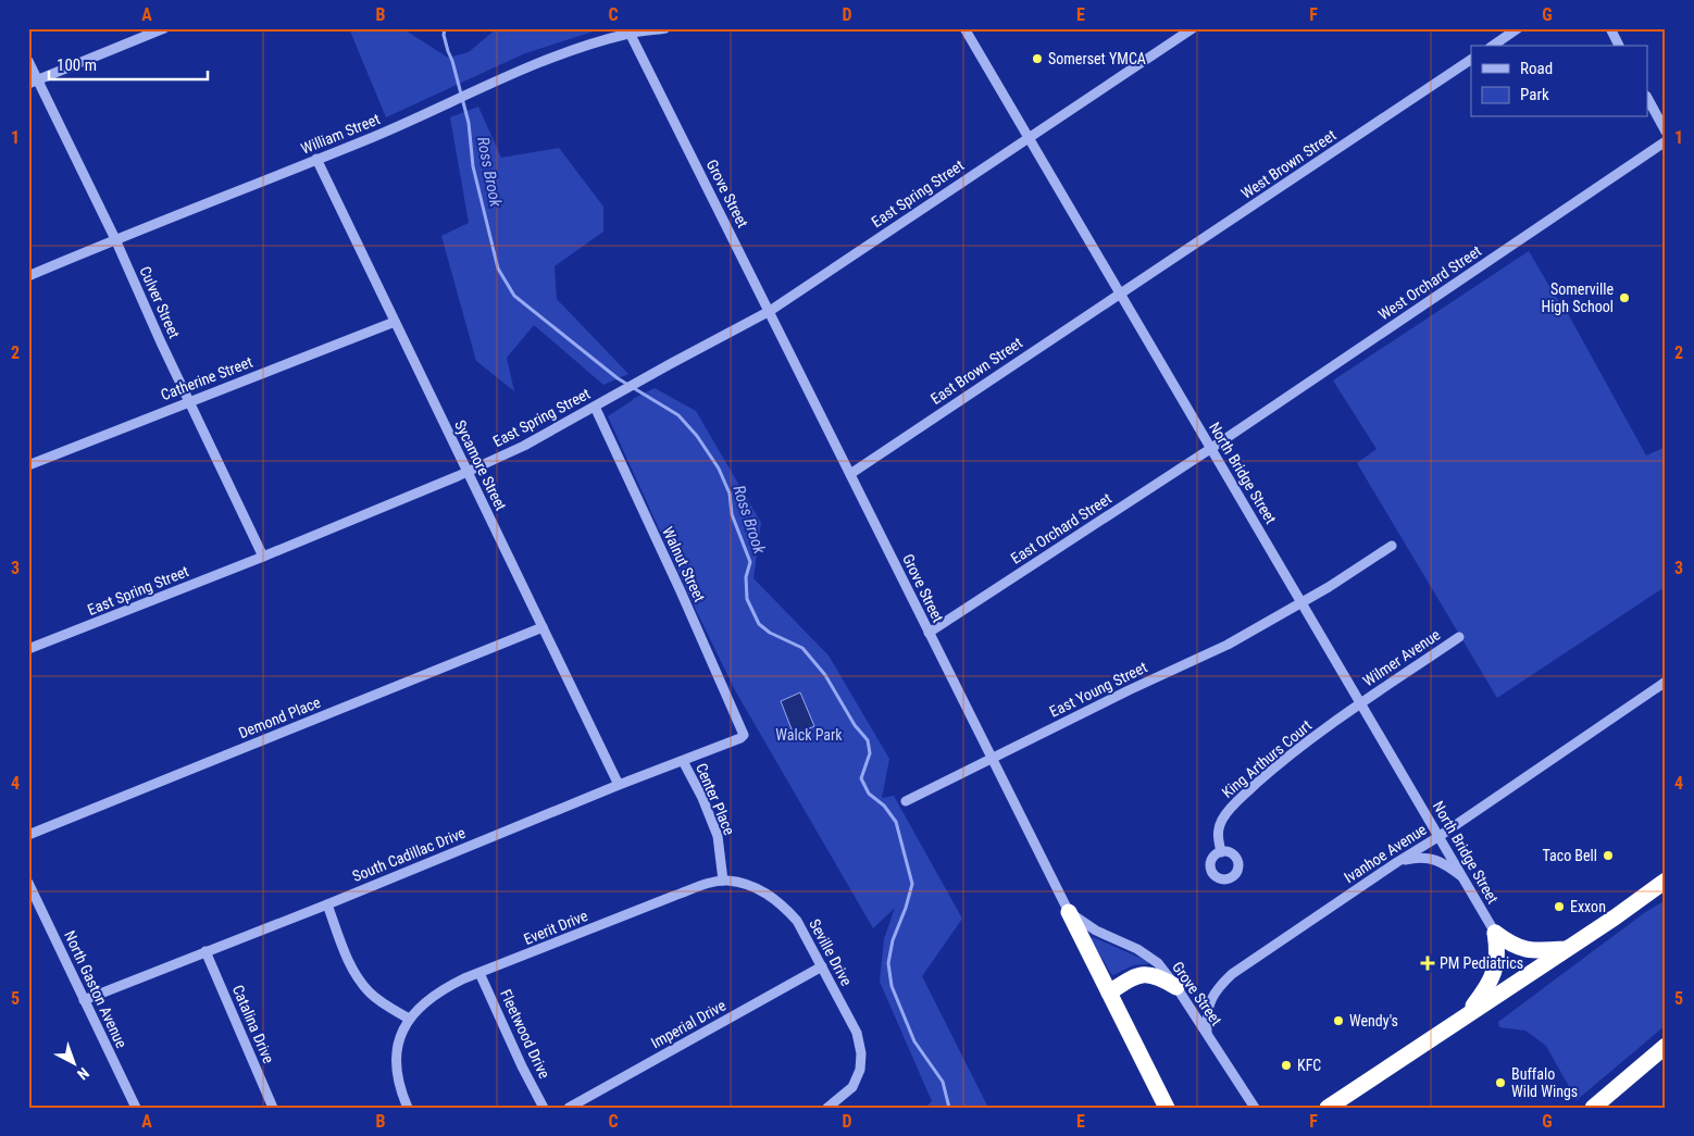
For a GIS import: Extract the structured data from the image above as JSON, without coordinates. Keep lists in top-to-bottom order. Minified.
{"streets":{"street":["William Street","West Brown Street","Grove Street","East Spring Street","West Orchard Street","Culver Street","East Brown Street","Catherine Street","Sycamore Street","North Bridge Street","East Orchard Street","Walnut Street","Wilmer Avenue","East Young Street","Demond Place","King Arthurs Court","Center Place","Ivanhoe Avenue","South Cadillac Drive","Everit Drive","Seville Drive","North Gaston Avenue","Catalina Drive","Imperial Drive","Fleetwood Drive"]},"crossings":[["William Street","Grove Street"],["William Street","Culver Street"],["William Street","Sycamore Street"],["West Brown Street","East Brown Street"],["West Brown Street","North Bridge Street"],["Grove Street","East Spring Street"],["Grove Street","East Brown Street"],["Grove Street","East Orchard Street"],["Grove Street","East Young Street"],["Grove Street","Ivanhoe Avenue"],["East Spring Street","Culver Street"],["East Spring Street","Sycamore Street"],["East Spring Street","North Bridge Street"],["East Spring Street","Walnut Street"],["West Orchard Street","North Bridge Street"],["West Orchard Street","East Orchard Street"],["Culver Street","Catherine Street"],["East Brown Street","North Bridge Street"],["Catherine Street","Sycamore Street"],["Sycamore Street","Demond Place"],["Sycamore Street","South Cadillac Drive"],["North Bridge Street","East Orchard Street"],["North Bridge Street","Wilmer Avenue"],["North Bridge Street","East Young Street"],["North Bridge Street","King Arthurs Court"],["North Bridge Street","Ivanhoe Avenue"],["Walnut Street","South Cadillac Drive"],["Wilmer Avenue","King Arthurs Court"],["Center Place","South Cadillac Drive"],["Center Place","Everit Drive"],["Center Place","Seville Drive"],["South Cadillac Drive","North Gaston Avenue"],["South Cadillac Drive","Catalina Drive"],["Everit Drive","Seville Drive"],["Everit Drive","Fleetwood Drive"],["Seville Drive","Imperial Drive"]],"water":["Ross Brook"],"parks":["Walck Park"],"places":{"other":["Somerset YMCA","Somerville High School","Taco Bell","Exxon","Wendy's","KFC","Buffalo Wild Wings"],"health":["PM Pediatrics"]},"legend":["Road","Park"],"scale_bar":"100 m","north":"bottom right","grid":{"columns":["A","B","C","D","E","F","G"],"rows":["1","2","3","4","5"]}}
